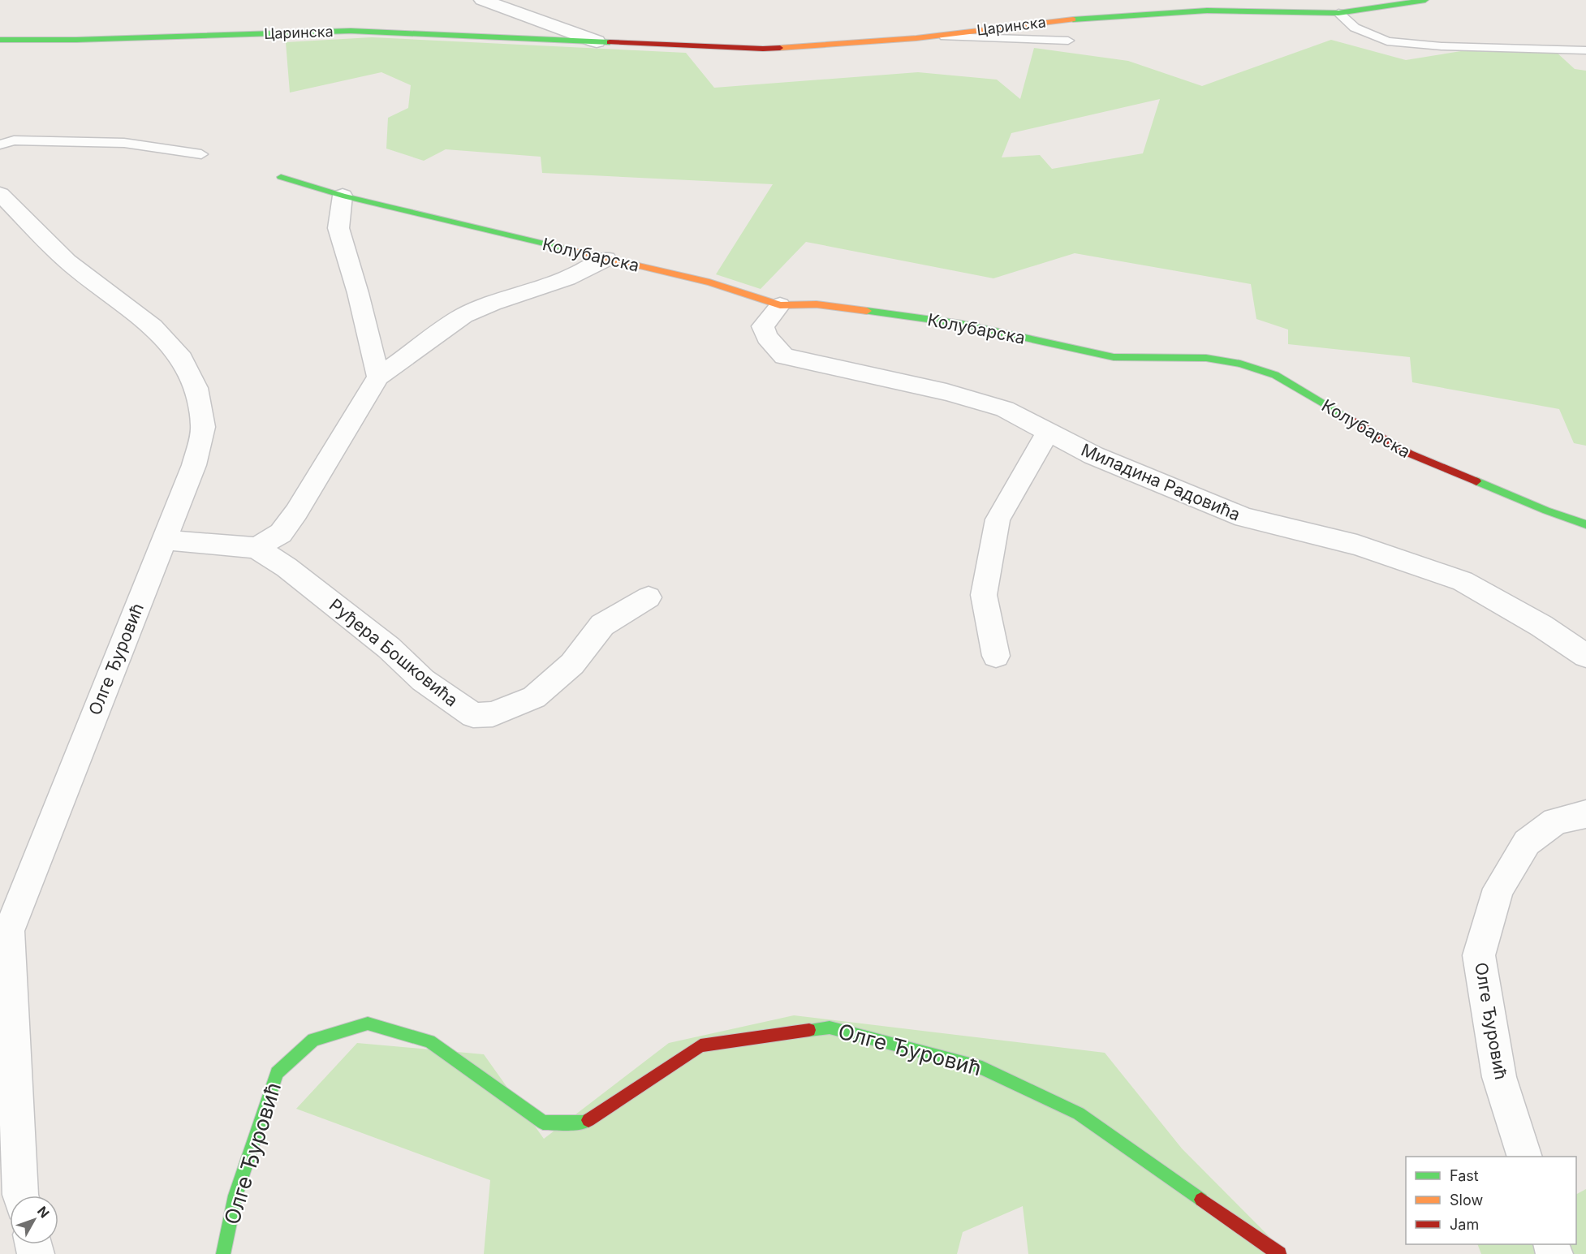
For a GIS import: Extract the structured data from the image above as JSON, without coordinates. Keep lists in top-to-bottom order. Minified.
{"streets":{"street":["Царинска","Колубарска","Миладина Радовића","Руђера Бошковића","Олге Ђуровић"]},"crossings":[["Колубарска","Миладина Радовића"],["Руђера Бошковића","Олге Ђуровић"]],"legend":["Fast","Slow","Jam"],"north":"top right"}
